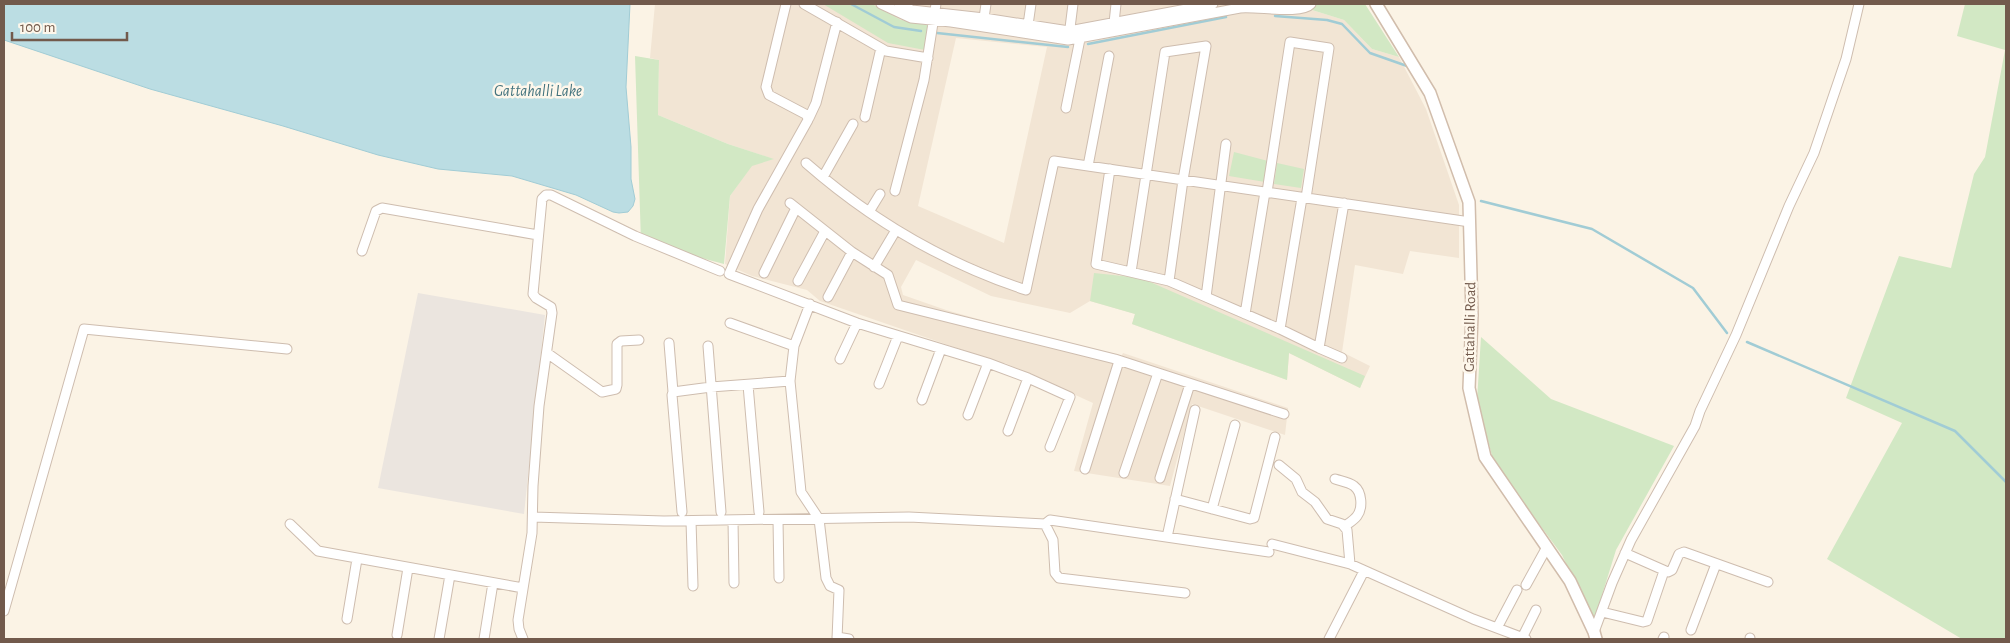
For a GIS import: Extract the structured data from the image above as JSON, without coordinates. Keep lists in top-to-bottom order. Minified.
{"streets":{"main road":["Gattahalli Road"]},"water":["Gattahalli Lake"],"scale_bar":"100 m"}
